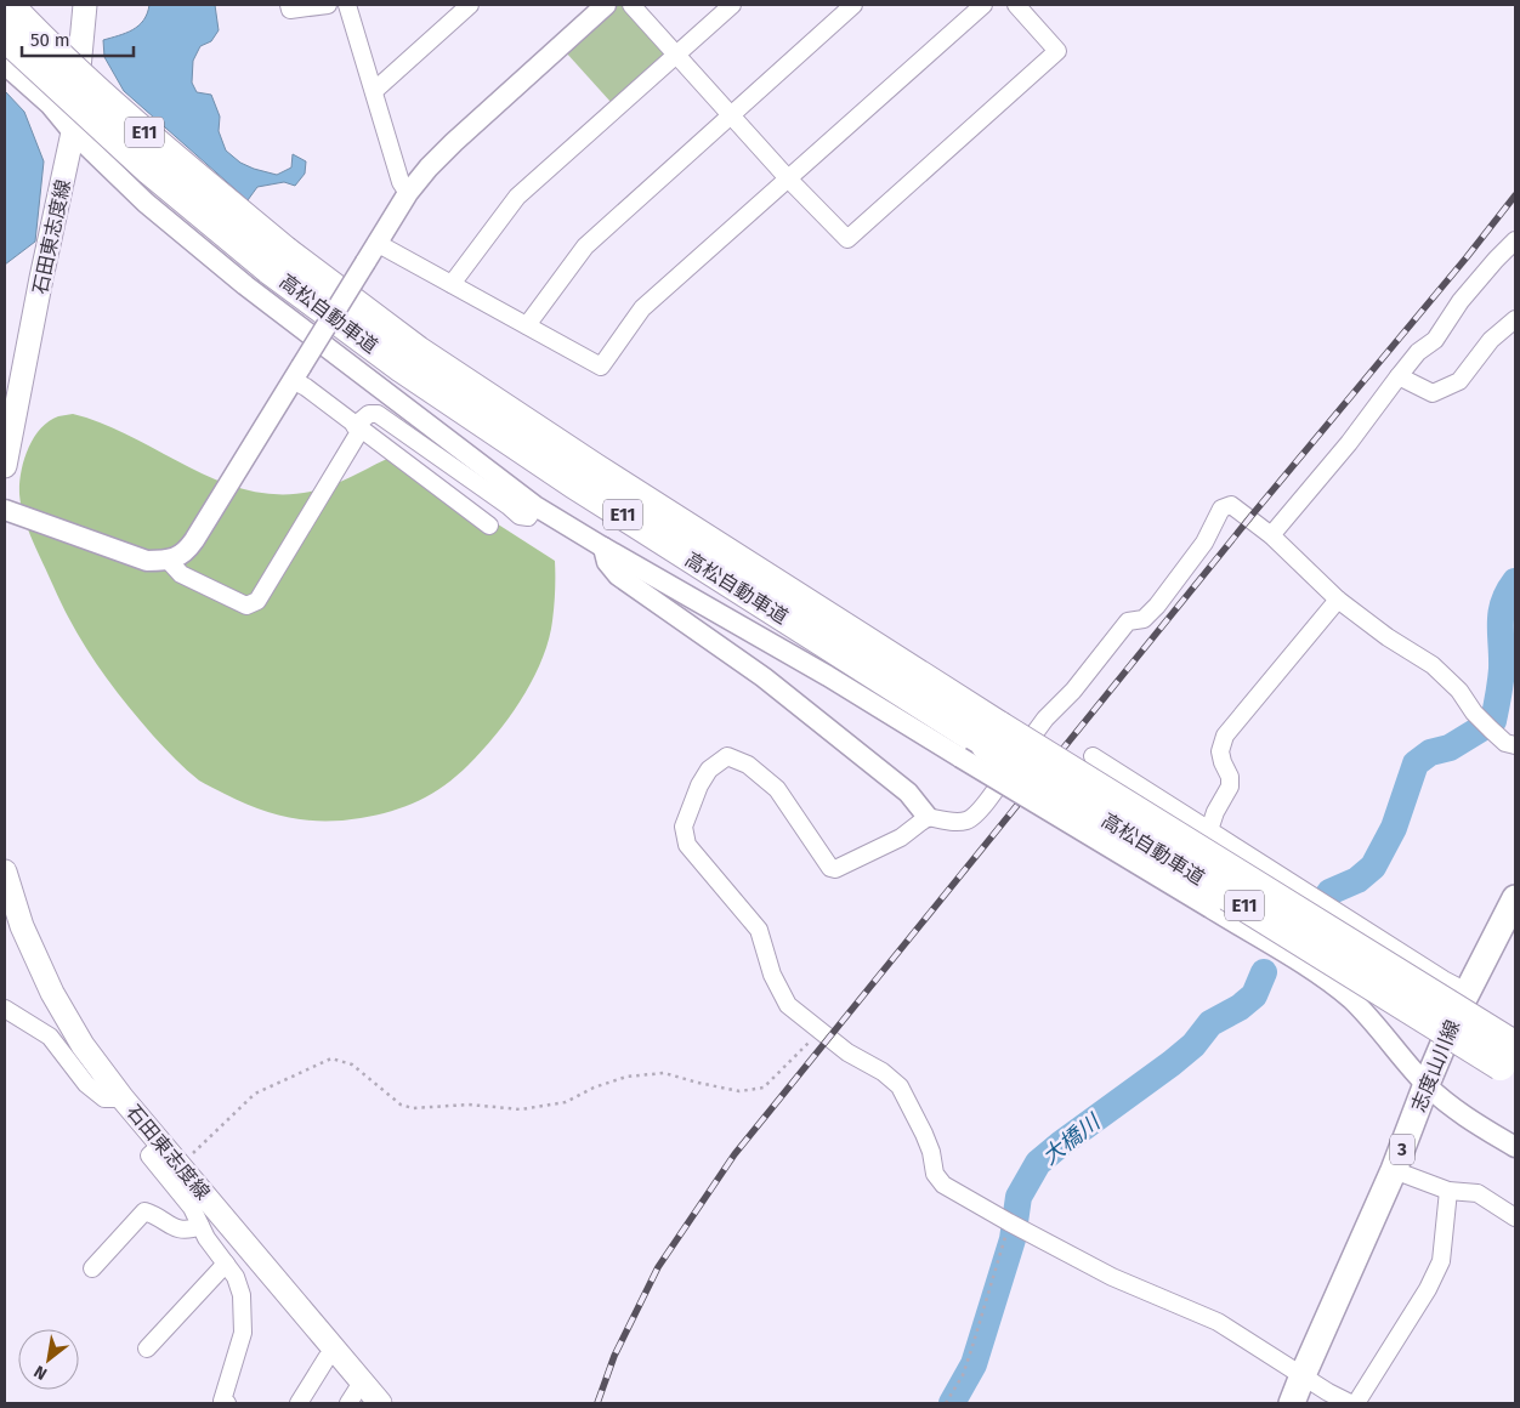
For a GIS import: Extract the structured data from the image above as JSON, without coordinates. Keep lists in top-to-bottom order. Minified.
{"streets":{"highway":["E11","高松自動車道"],"main road":["石田東志度線","志度山川線","3"]},"water":["大橋川"],"scale_bar":"50 m","north":"bottom left"}
